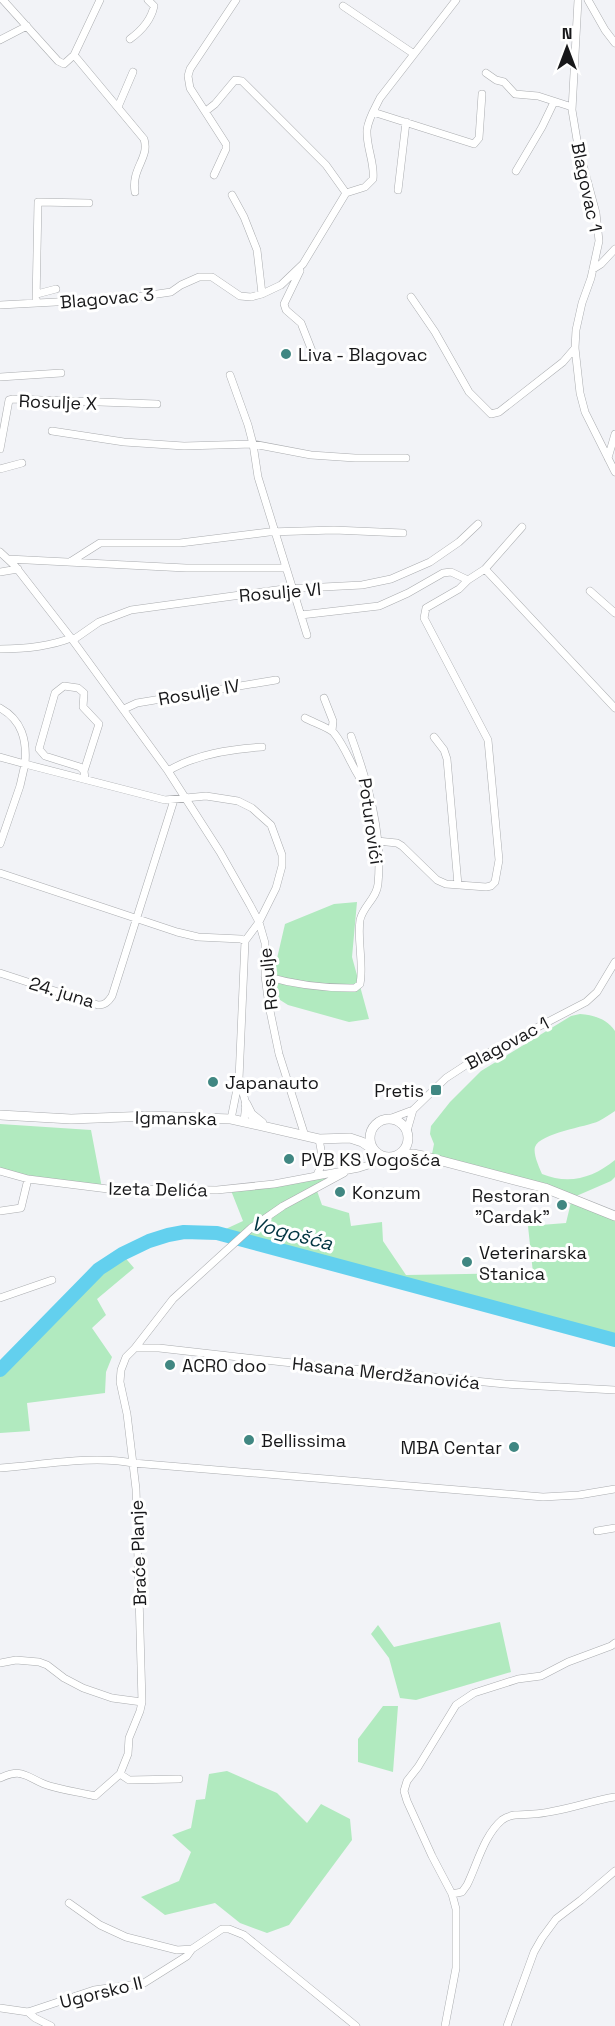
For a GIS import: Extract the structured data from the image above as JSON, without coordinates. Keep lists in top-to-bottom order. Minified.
{"streets":{"main road":["Igmanska"],"street":["Blagovac 1","Blagovac 3","Rosulje X","Rosulje VI","Rosulje IV","Poturovići","Rosulje","24. juna","Izeta Delića","Hasana Merdžanovića","Braće Planje","Ugorsko II"]},"crossings":[["Blagovac 1","Igmanska"],["Blagovac 1","Izeta Delića"],["Rosulje VI","Rosulje"],["Rosulje IV","Rosulje"],["Poturovići","Rosulje"],["Rosulje","Igmanska"],["Igmanska","Izeta Delića"]],"water":["Vogošća"],"places":{"other":["Liva - Blagovac","Japanauto","PVB KS Vogošća","Konzum","Restoran \"Cardak\"","Veterinarska Stanica","ACRO doo","Bellissima","MBA Centar"],"transit":["Pretis"]},"north":"top"}
